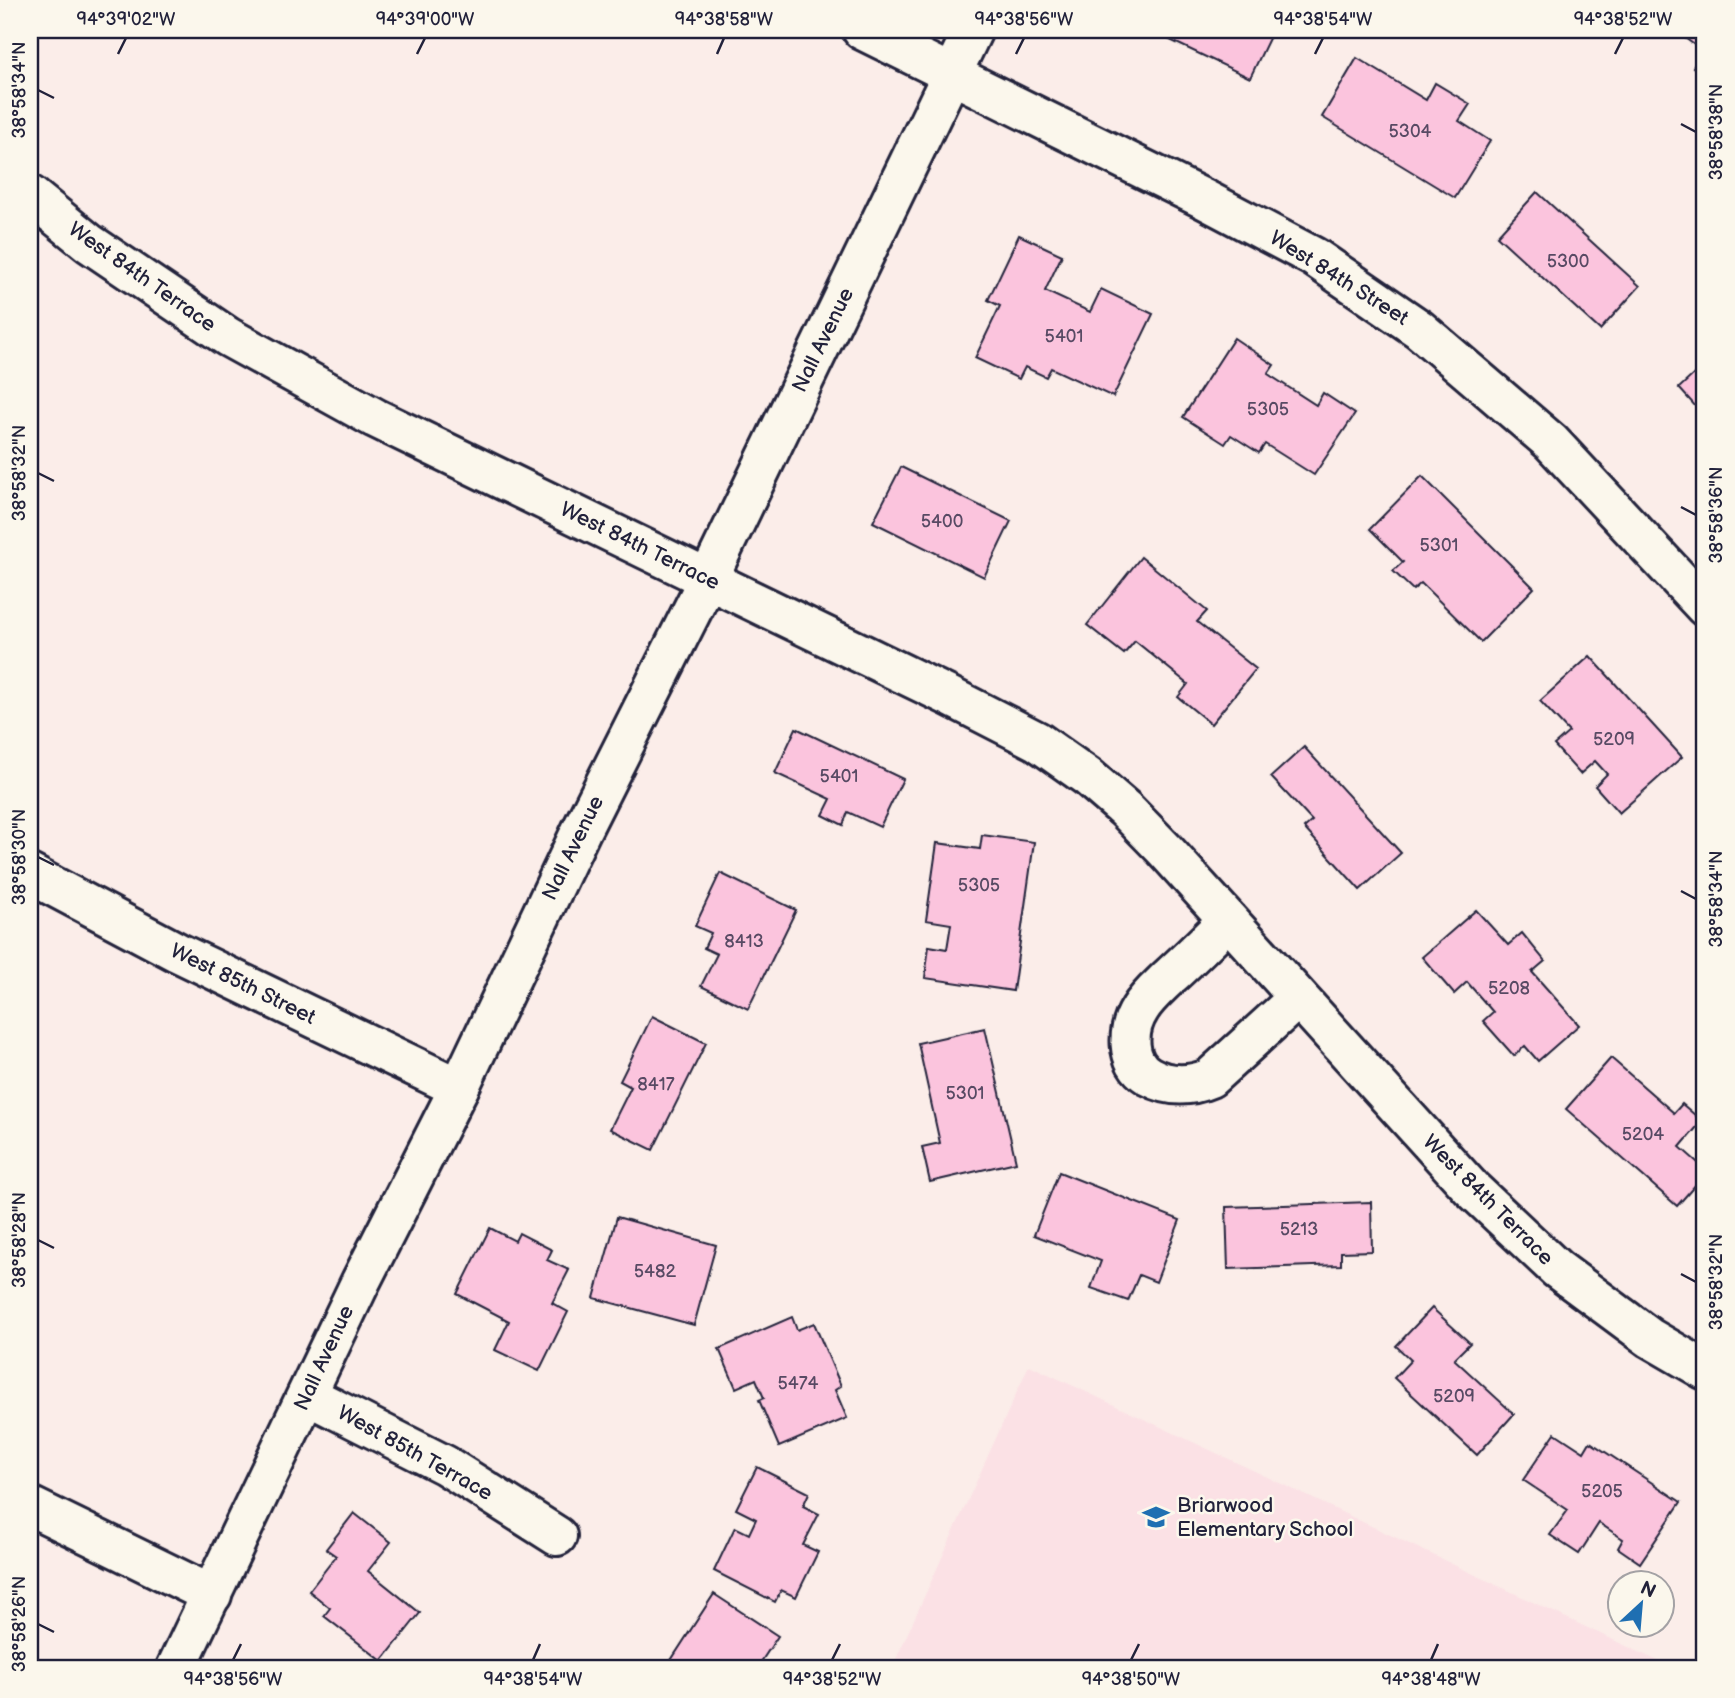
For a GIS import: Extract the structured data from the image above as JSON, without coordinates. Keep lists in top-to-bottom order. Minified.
{"streets":{"street":["West 84th Terrace","West 84th Street","Nall Avenue","West 85th Street","West 85th Terrace"]},"crossings":[["West 84th Terrace","Nall Avenue"],["West 84th Street","Nall Avenue"],["Nall Avenue","West 85th Street"],["Nall Avenue","West 85th Terrace"]],"places":{"school or university":["Briarwood Elementary School"]},"house_numbers":["5304","5300","5401","5305","5400","5301","5209","5401","5305","8413","5208","8417","5301","5204","5213","5482","5474","5209","5205"],"north":"top right","coordinates":["94°39'02\"W","94°39'00\"W","94°38'58\"W","94°38'56\"W","94°38'54\"W","94°38'52\"W","38°58'34\"N","38°58'38\"N","38°58'32\"N","38°58'36\"N","38°58'30\"N","38°58'28\"N","38°58'26\"N","94°38'50\"W","94°38'48\"W"]}
